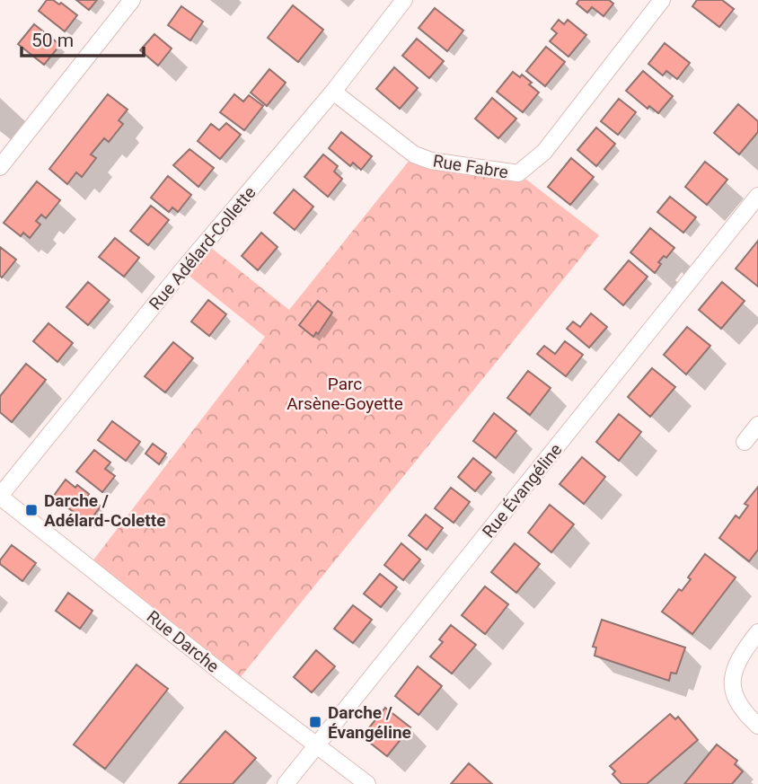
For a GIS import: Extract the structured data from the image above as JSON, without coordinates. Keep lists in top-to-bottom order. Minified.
{"streets":{"street":["Rue Fabre","Rue Adélard-Collette","Rue Évangéline","Rue Darche"]},"crossings":[["Rue Fabre","Rue Adélard-Collette"],["Rue Adélard-Collette","Rue Darche"],["Rue Évangéline","Rue Darche"]],"parks":["Parc Arsène-Goyette"],"places":{"transit":["Darche / Adélard-Colette","Darche / Évangéline"]},"scale_bar":"50 m"}
